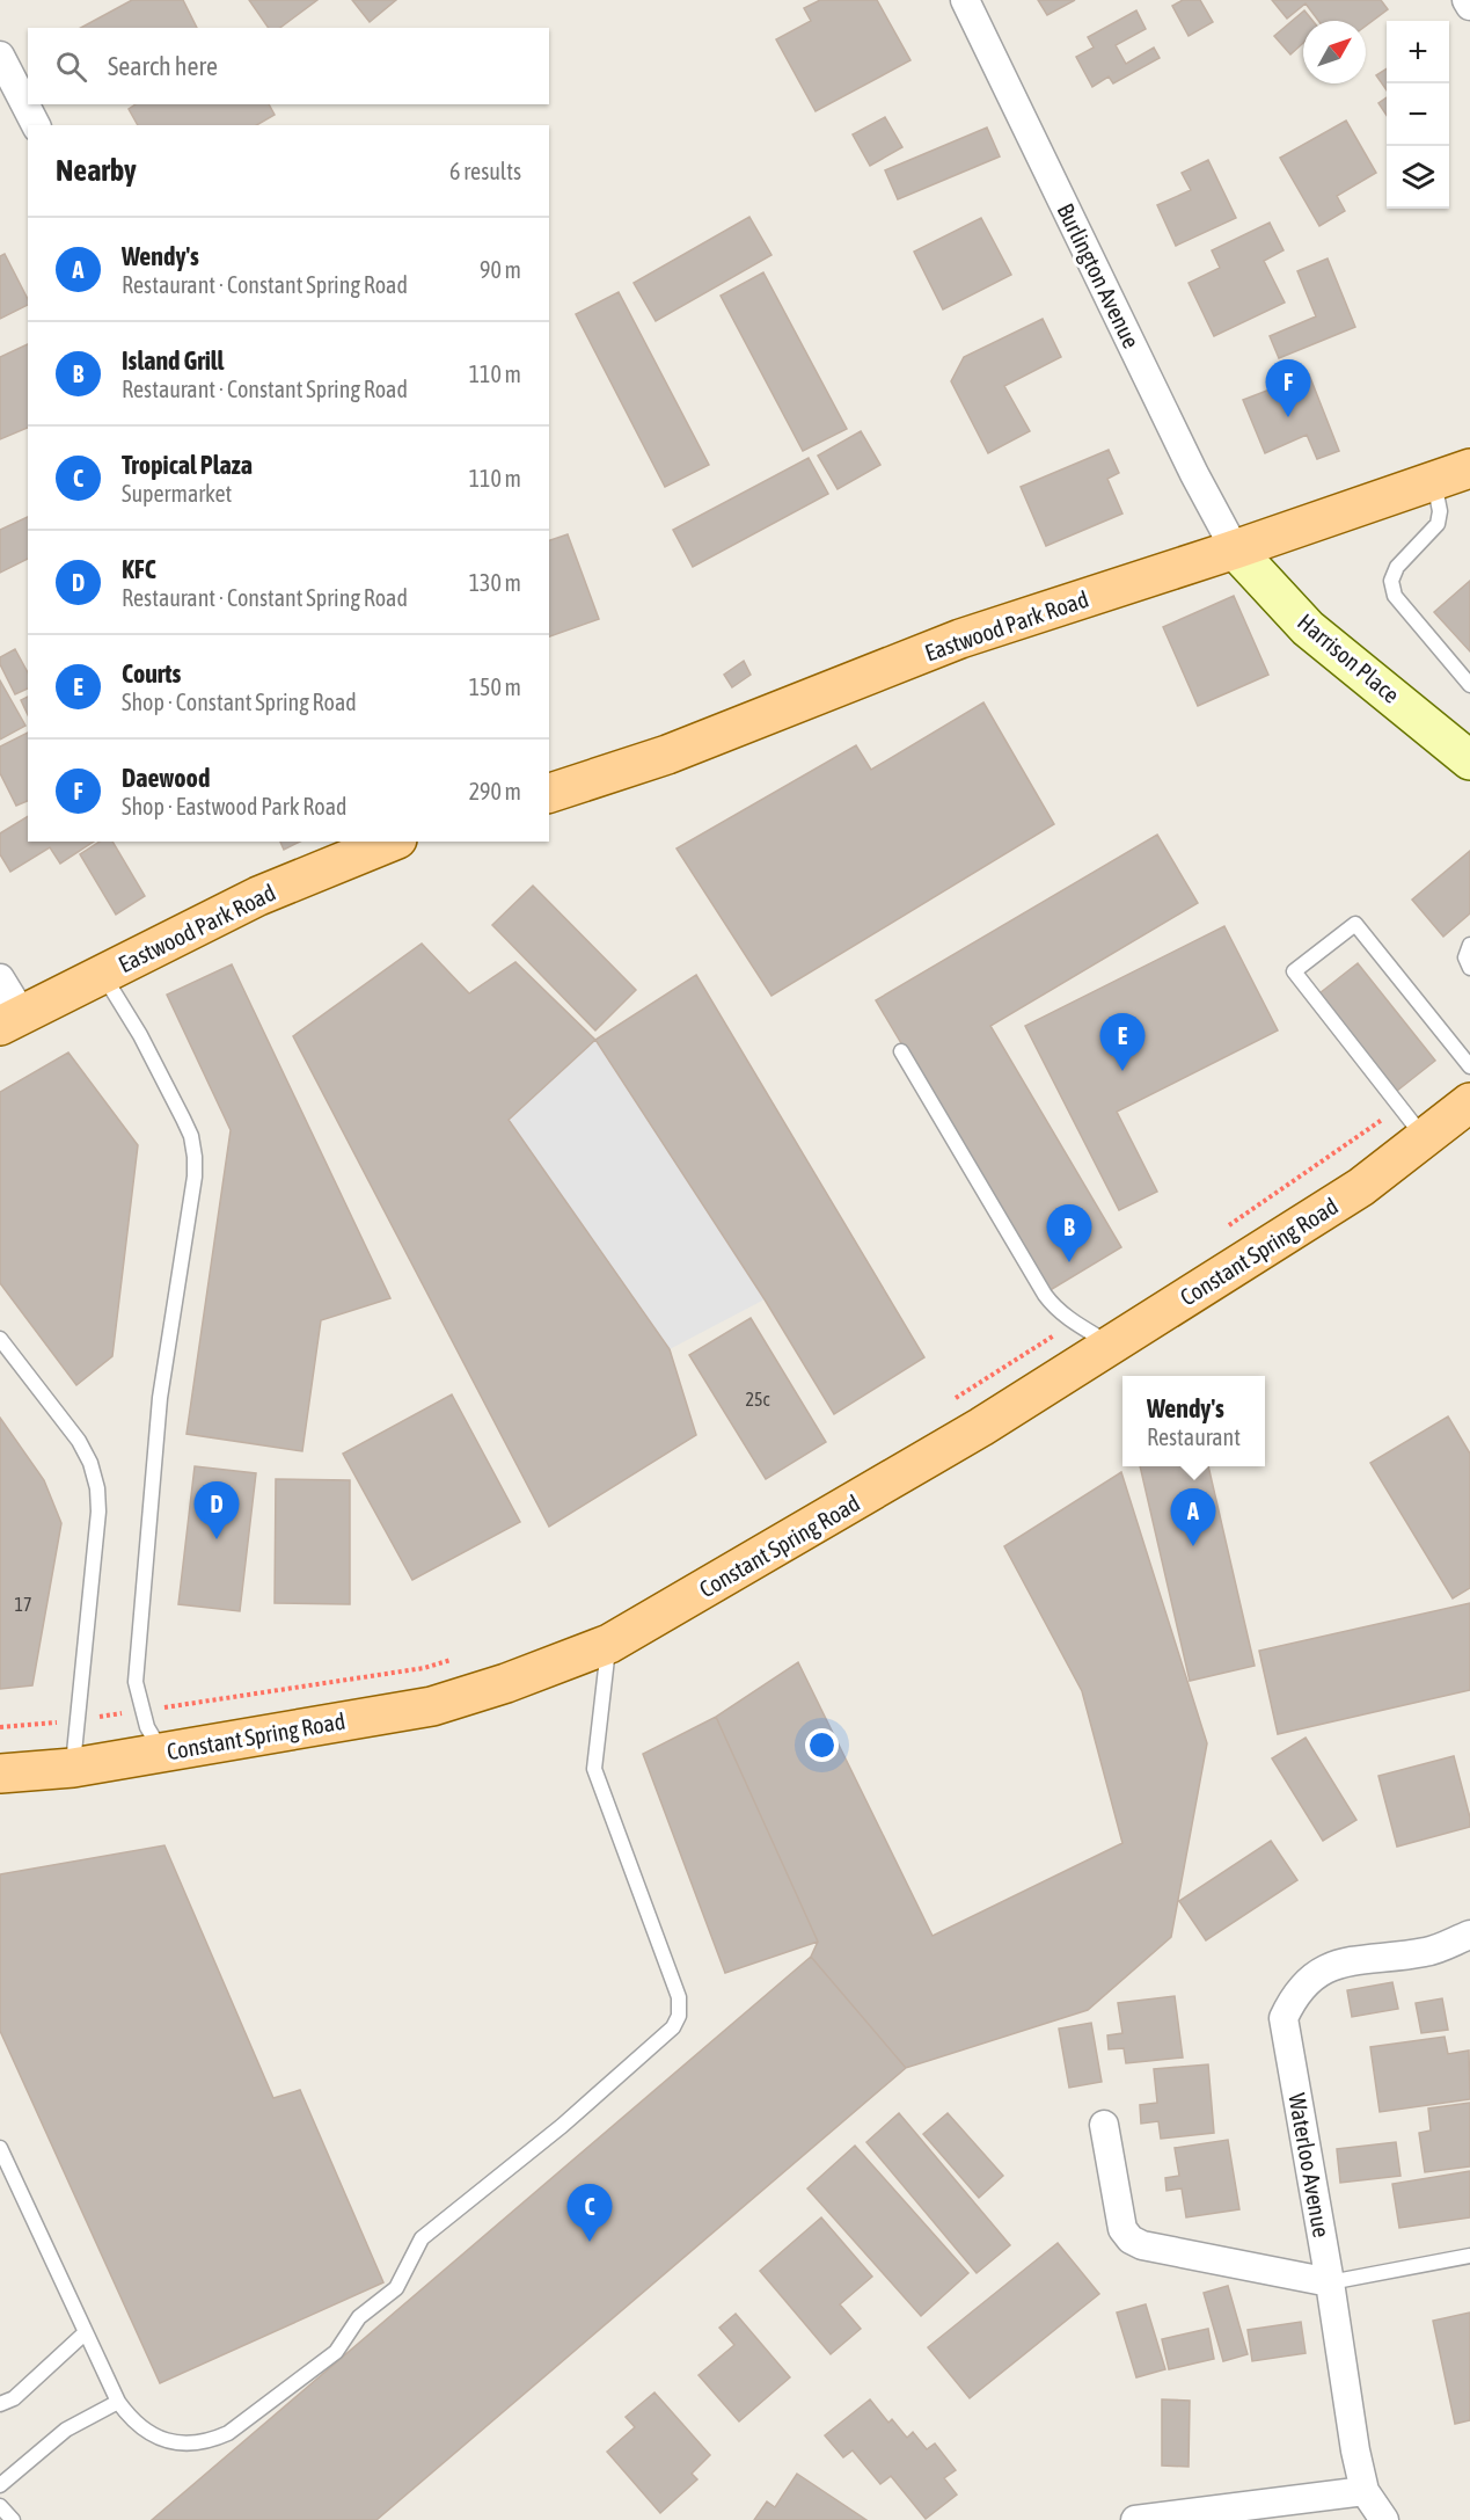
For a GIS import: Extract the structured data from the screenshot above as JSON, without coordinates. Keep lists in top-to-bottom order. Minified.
{"streets":{"main road":["Eastwood Park Road","Harrison Place","Constant Spring Road"],"street":["Burlington Avenue","Waterloo Avenue"]},"crossings":[["Burlington Avenue","Eastwood Park Road"],["Burlington Avenue","Harrison Place"],["Eastwood Park Road","Harrison Place"]],"house_numbers":["25c","17"],"north":"top right","page":{"map_buttons":["+","−"],"search":"Search here","heading":["Nearby","6 results"],"list":[{"mark":"A","name":"Wendy's","note":"Restaurant · Constant Spring Road","value":"90 m"},{"mark":"B","name":"Island Grill","note":"Restaurant · Constant Spring Road","value":"110 m"},{"mark":"C","name":"Tropical Plaza","note":"Supermarket","value":"110 m"},{"mark":"D","name":"KFC","note":"Restaurant · Constant Spring Road","value":"130 m"},{"mark":"E","name":"Courts","note":"Shop · Constant Spring Road","value":"150 m"},{"mark":"F","name":"Daewood","note":"Shop · Eastwood Park Road","value":"290 m"}],"pins":["F","E","B","D","A","C"],"popup":["Wendy's","Restaurant"]}}
